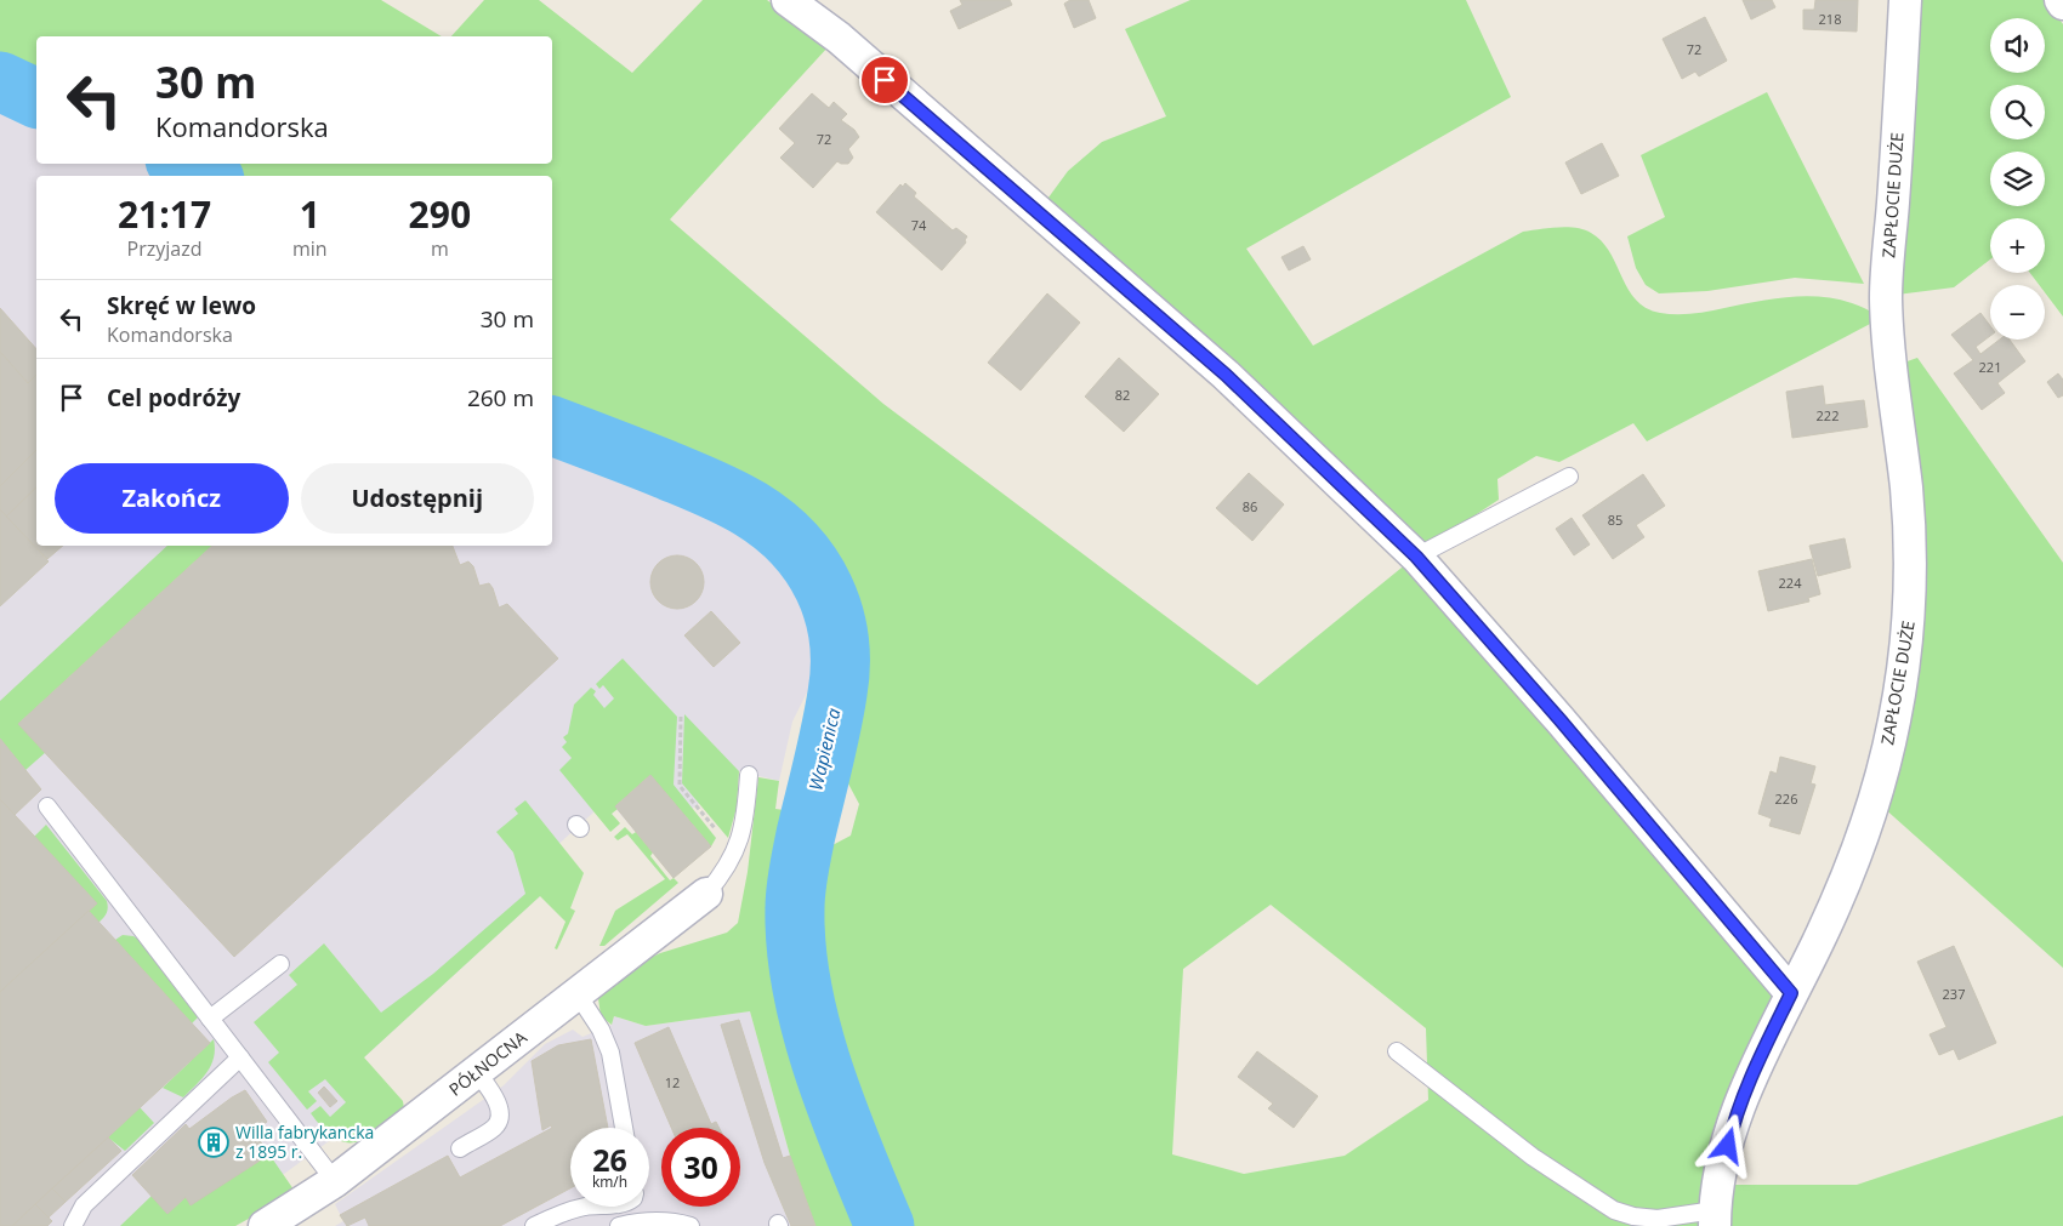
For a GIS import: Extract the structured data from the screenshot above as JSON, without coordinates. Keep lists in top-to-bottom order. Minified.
{"streets":{"street":["ZAPŁOCIE DUŻE","PÓŁNOCNA"]},"water":["Wapienica"],"places":{"building":["Willa fabrykancka z 1895 r."]},"house_numbers":["218","72","72","74","221","82","222","86","85","224","226","237","12"],"page":{"map_buttons":["+","−"],"turn":["30 m","Komandorska"],"eta":["21:17","Przyjazd","1","min","290","m"],"list":[{"name":"Skręć w lewo","note":"Komandorska","value":"30 m"},{"name":"Cel podróży","value":"260 m"}],"buttons":["Zakończ","Udostępnij"],"speed":"26 km/h","limit":"30"}}
